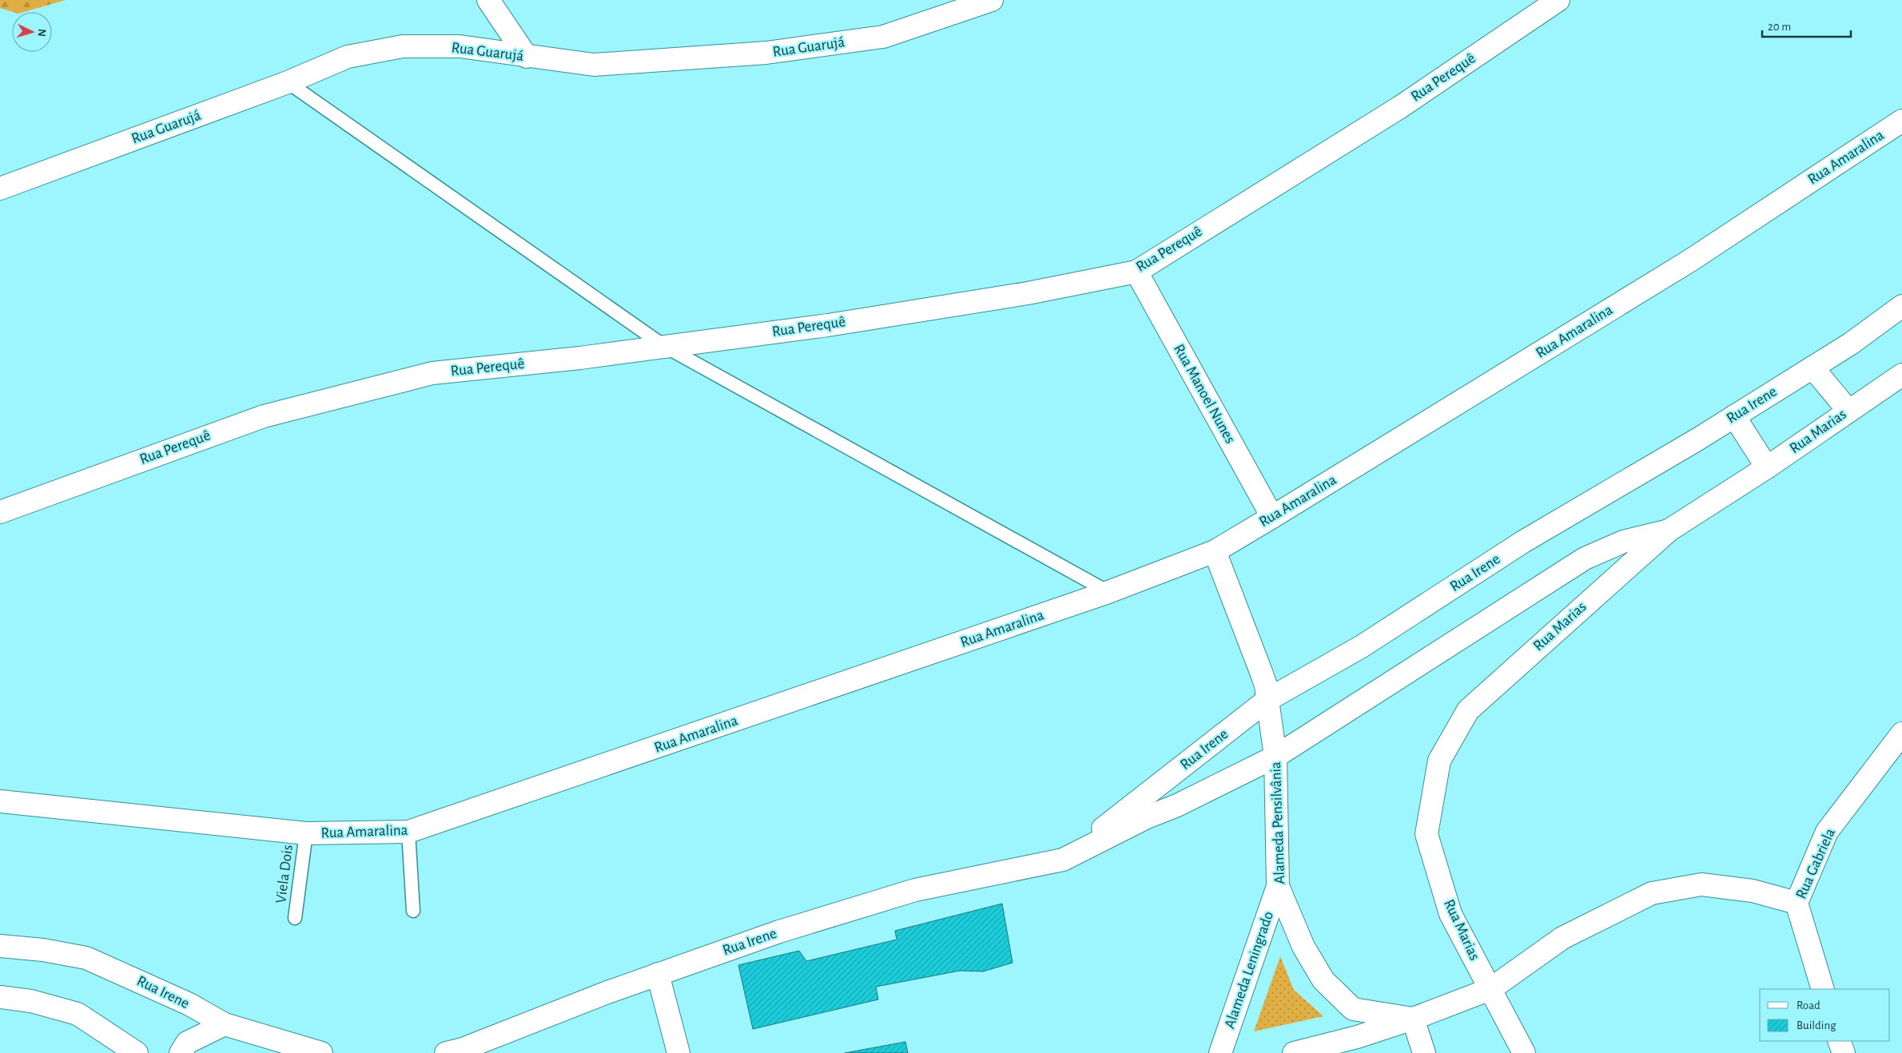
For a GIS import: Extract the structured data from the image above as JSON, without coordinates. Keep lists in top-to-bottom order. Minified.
{"streets":{"street":["Rua Guarujá","Rua Perequê","Rua Amaralina","Rua Manoel Nunes","Rua Irene","Rua Marias","Alameda Pensilvânia","Rua Gabriela","Alameda Leningrado"],"lane":["Viela Dois"]},"crossings":[["Rua Perequê","Rua Manoel Nunes"],["Rua Amaralina","Rua Manoel Nunes"],["Rua Amaralina","Alameda Pensilvânia"],["Rua Amaralina","Viela Dois"],["Rua Irene","Rua Marias"],["Rua Irene","Alameda Pensilvânia"],["Alameda Pensilvânia","Alameda Leningrado"]],"legend":["Road","Building"],"scale_bar":"20 m","north":"right"}
